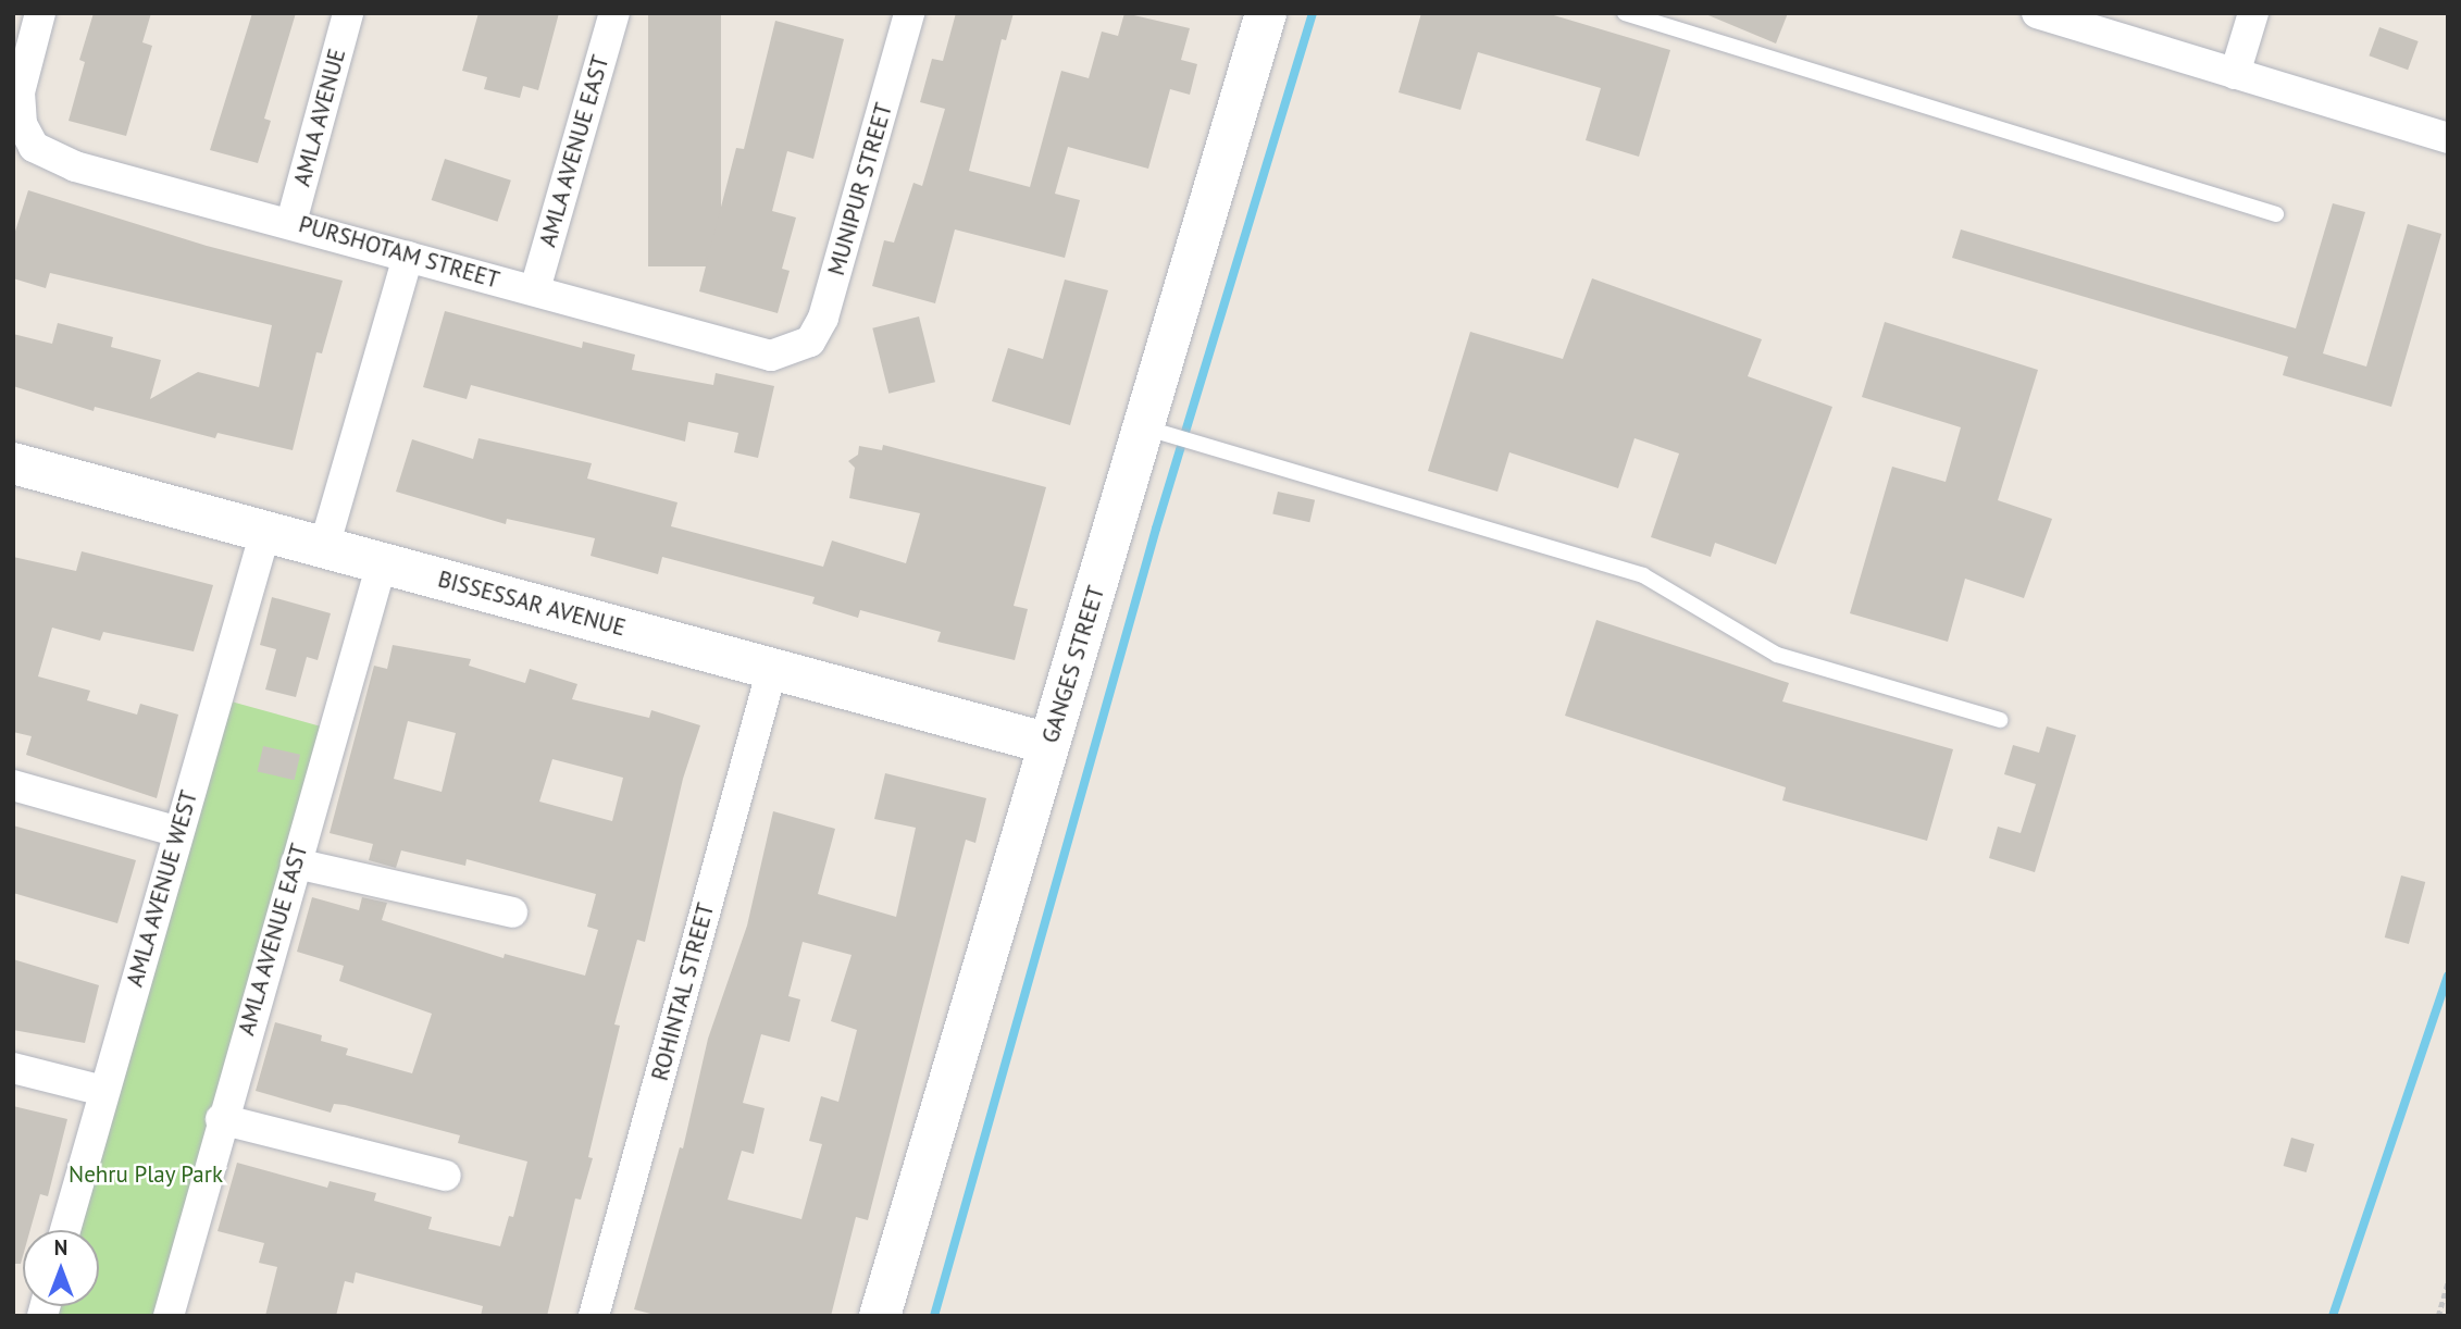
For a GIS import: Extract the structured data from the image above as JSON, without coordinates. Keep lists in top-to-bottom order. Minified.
{"streets":{"street":["AMLA AVENUE","AMLA AVENUE EAST","MUNIPUR STREET","PURSHOTAM STREET","BISSESSAR AVENUE","GANGES STREET","AMLA AVENUE WEST","ROHINTAL STREET"]},"crossings":[["AMLA AVENUE","PURSHOTAM STREET"],["AMLA AVENUE EAST","PURSHOTAM STREET"],["AMLA AVENUE EAST","BISSESSAR AVENUE"],["MUNIPUR STREET","PURSHOTAM STREET"],["BISSESSAR AVENUE","GANGES STREET"],["BISSESSAR AVENUE","AMLA AVENUE WEST"],["BISSESSAR AVENUE","ROHINTAL STREET"]],"parks":["Nehru Play Park"],"north":"top"}
